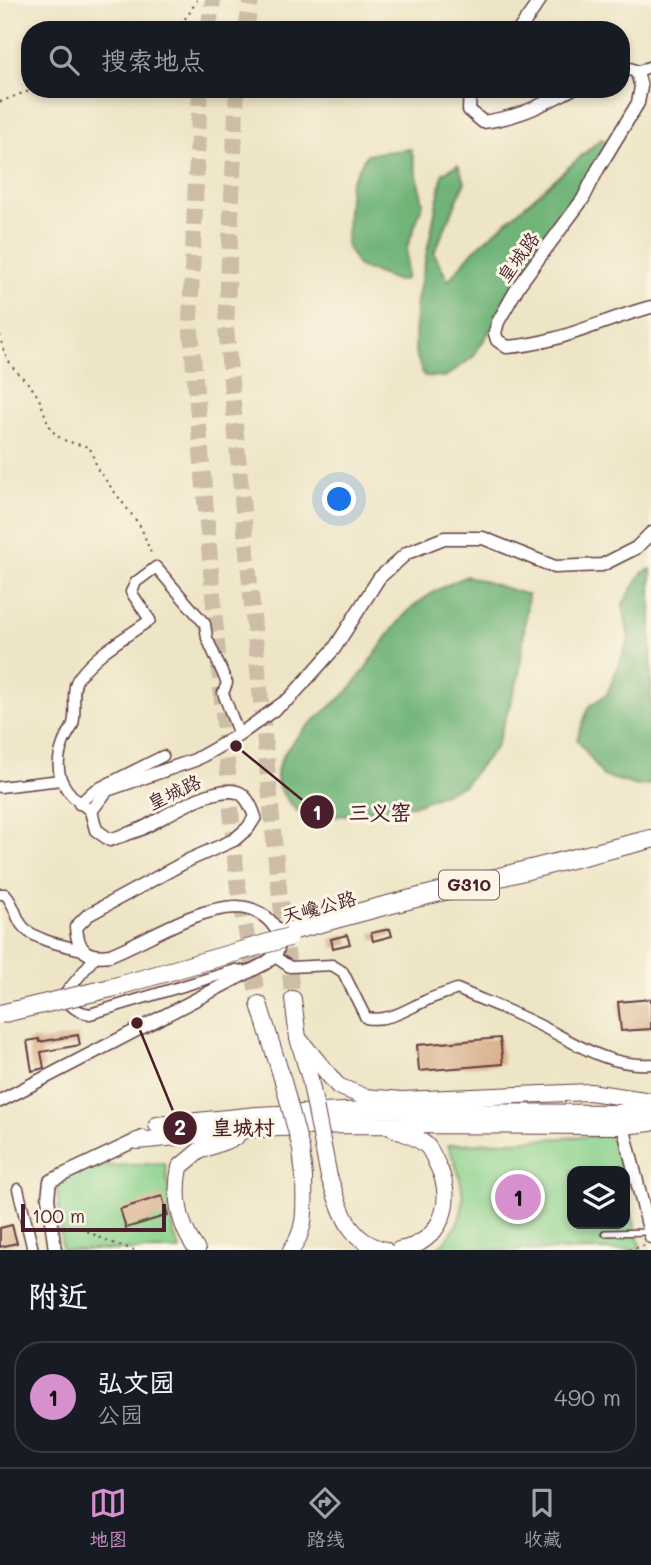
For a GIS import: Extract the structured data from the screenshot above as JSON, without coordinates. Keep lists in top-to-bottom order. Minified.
{"streets":{"highway":["G310","天巉公路"],"street":["皇城路"]},"places":["三义窑","皇城村"],"scale_bar":"100 m","page":{"search":"搜索地点","pins":"1","scale":"100 m","heading":"附近","list":[{"mark":"1","name":"弘文园","note":"公园","value":"490 m"}],"nav":["地图","路线","收藏"]}}
